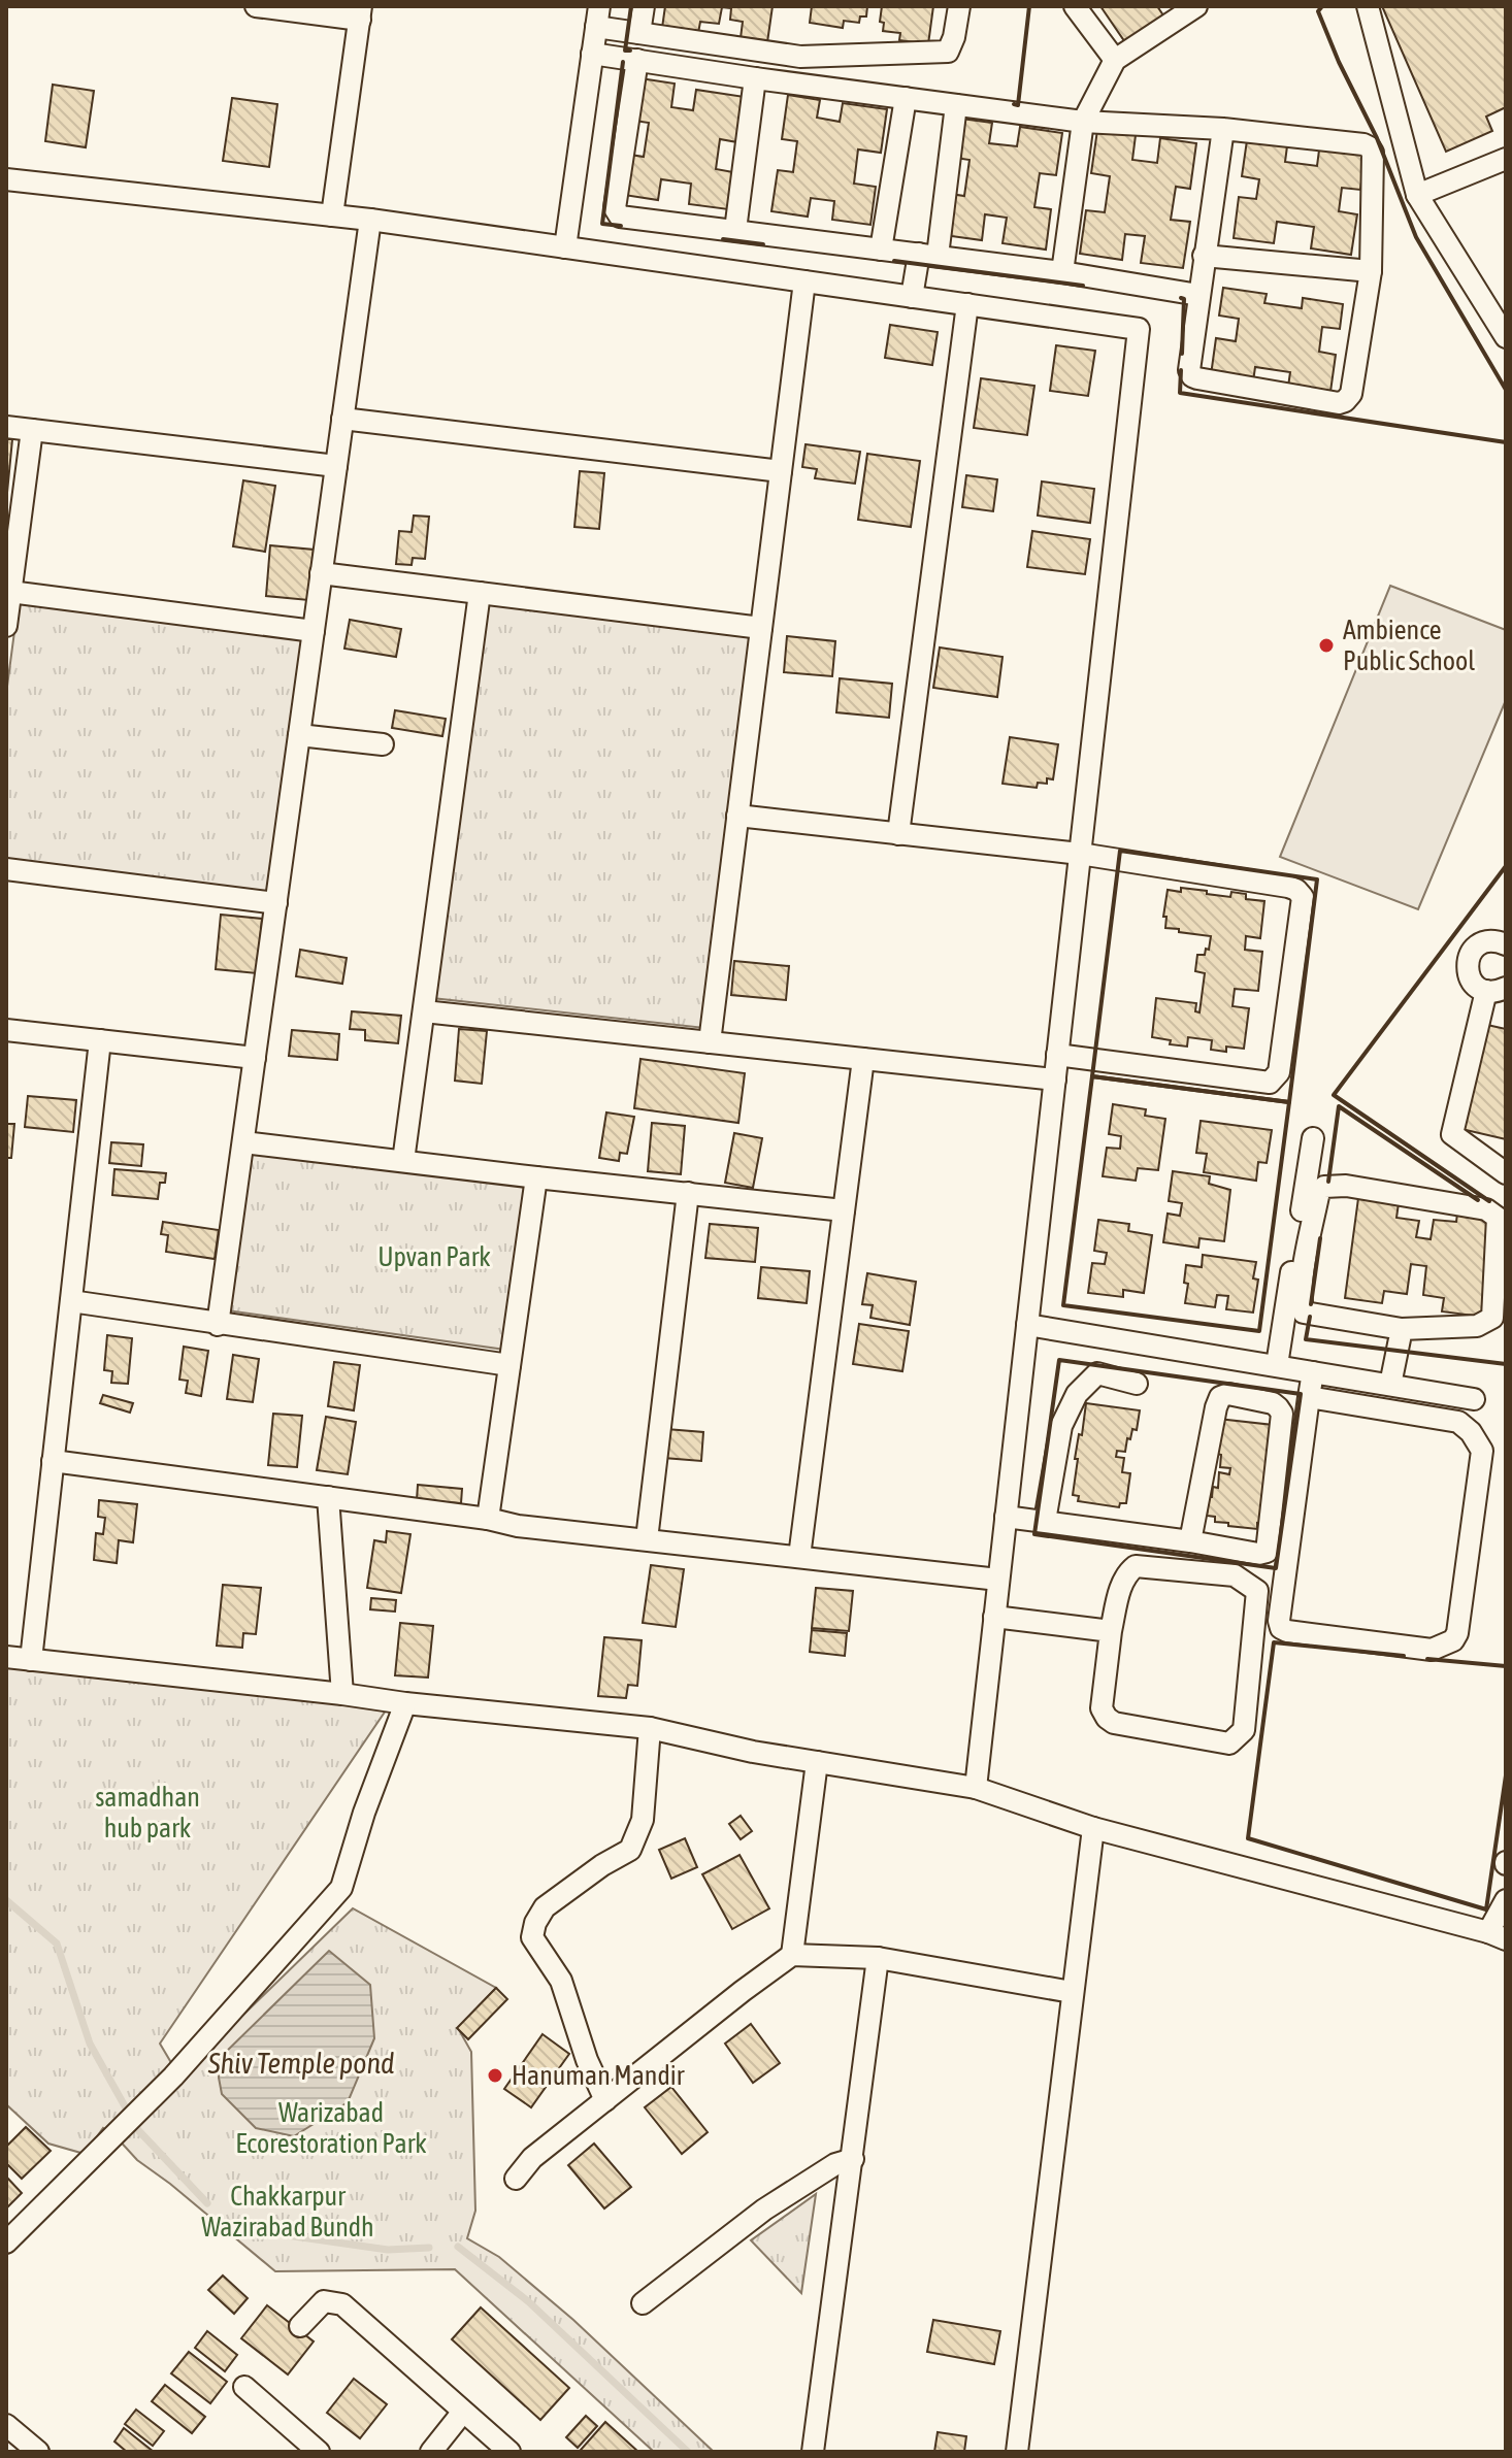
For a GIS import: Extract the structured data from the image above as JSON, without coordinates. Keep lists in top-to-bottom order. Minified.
{"water":["Shiv Temple pond"],"parks":["Upvan Park","samadhan hub park","Warizabad Ecorestoration Park","Chakkarpur Wazirabad Bundh"],"places":["Ambience Public School","Hanuman Mandir"]}
